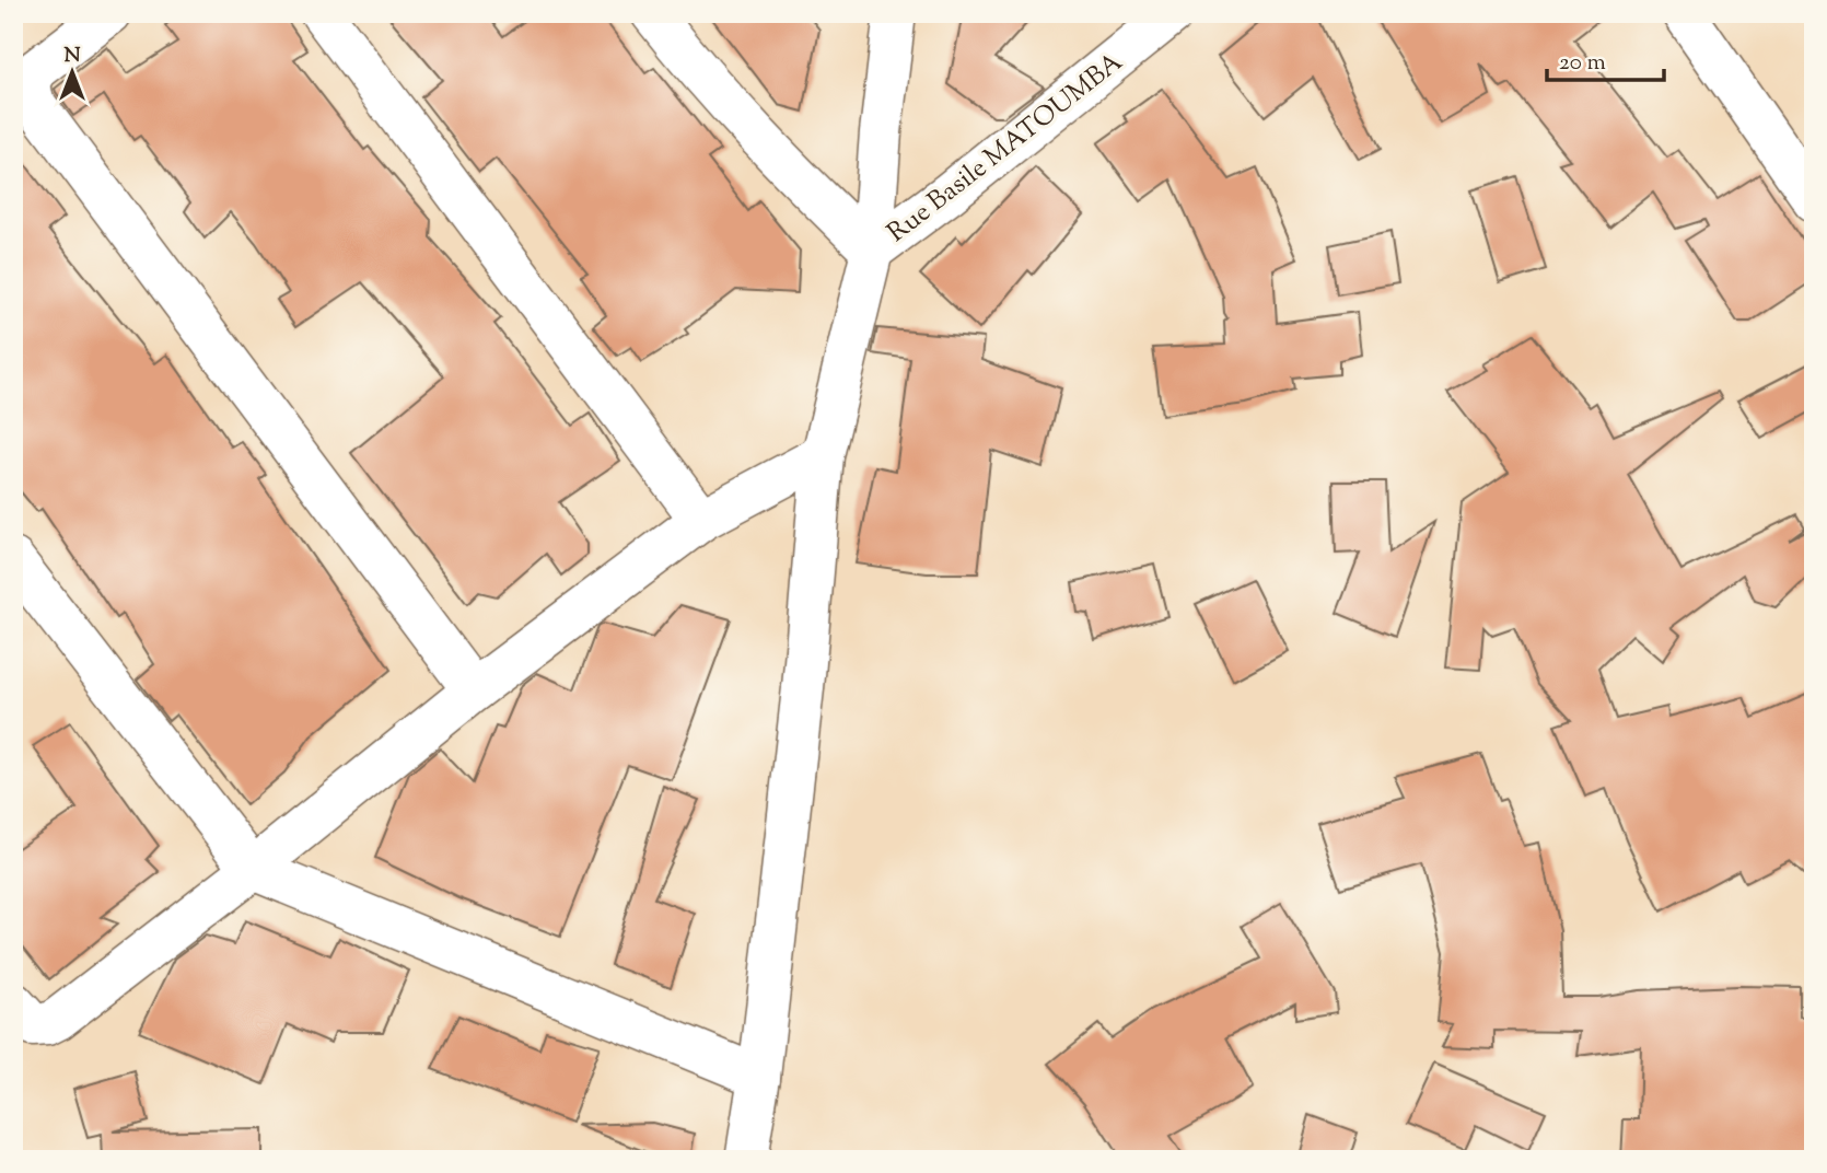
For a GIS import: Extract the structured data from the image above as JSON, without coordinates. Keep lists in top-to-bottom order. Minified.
{"streets":{"street":["Rue Basile MATOUMBA"]},"scale_bar":"20 m","north":"top"}
